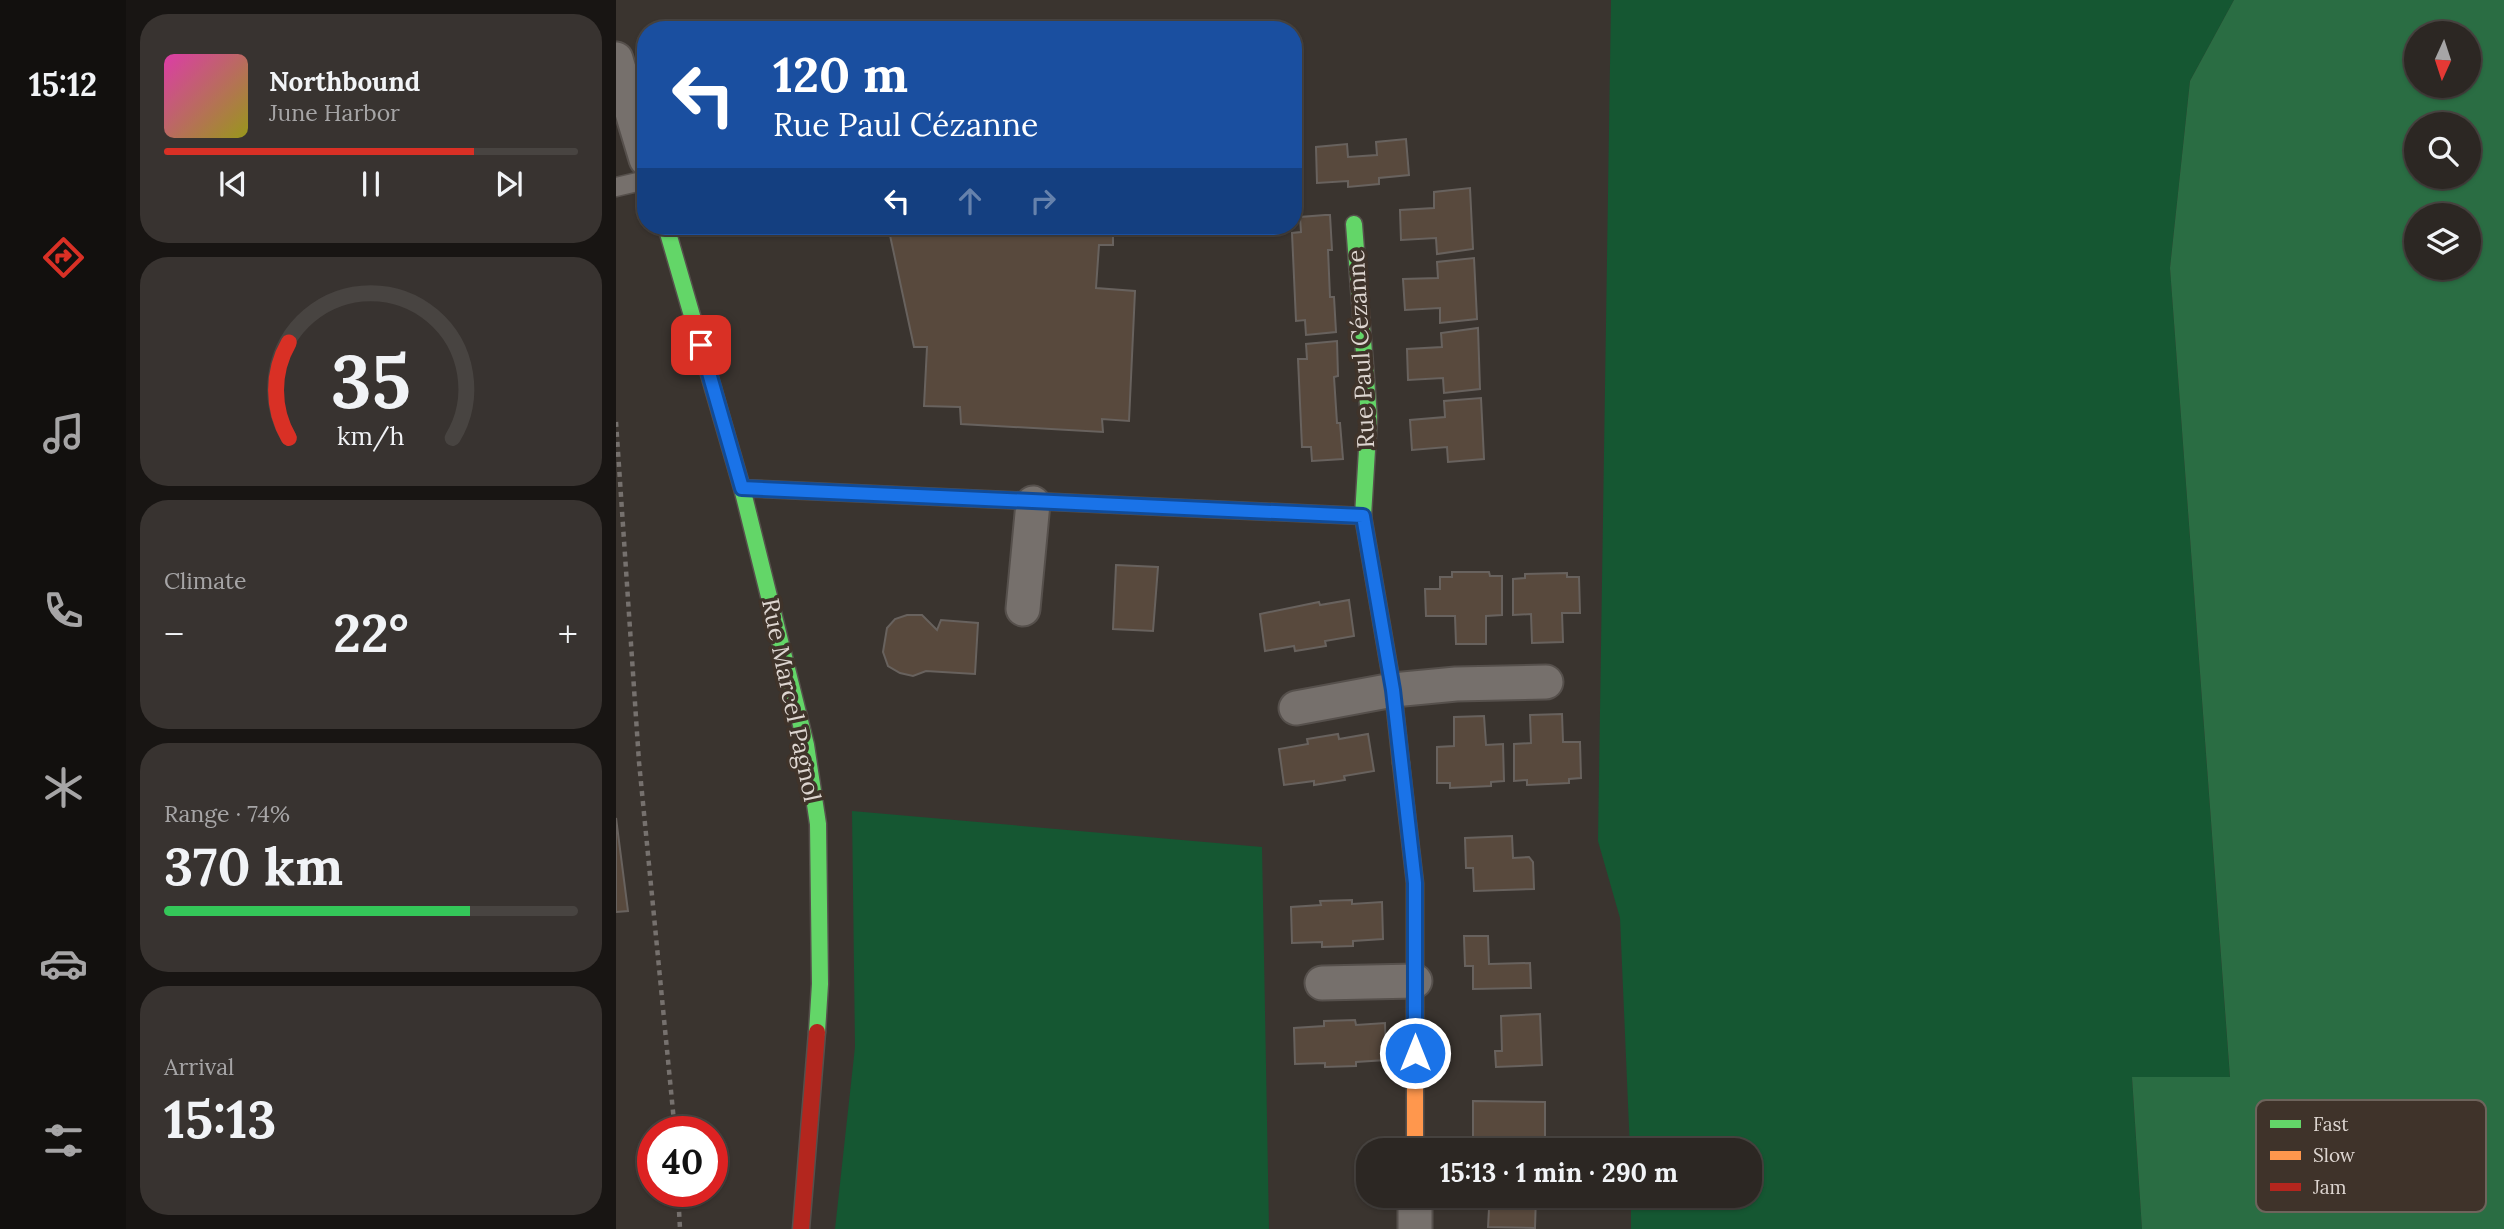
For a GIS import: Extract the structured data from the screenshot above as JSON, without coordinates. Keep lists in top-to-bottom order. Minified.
{"streets":{"street":["Rue Paul Cézanne","Rue Marcel Pagnol"]},"legend":["Fast","Slow","Jam"],"north":"bottom","page":{"tabs":"15:12","turn":["120 m","Rue Paul Cézanne"],"song":["Northbound","June Harbor"],"tile":["Climate",["Range · 74%","370 km"],["Arrival","15:13"]],"heat":["−","22°","+"],"limit":"40","trip":"15:13 · 1 min · 290 m","gauge":["35","km/h"]}}
